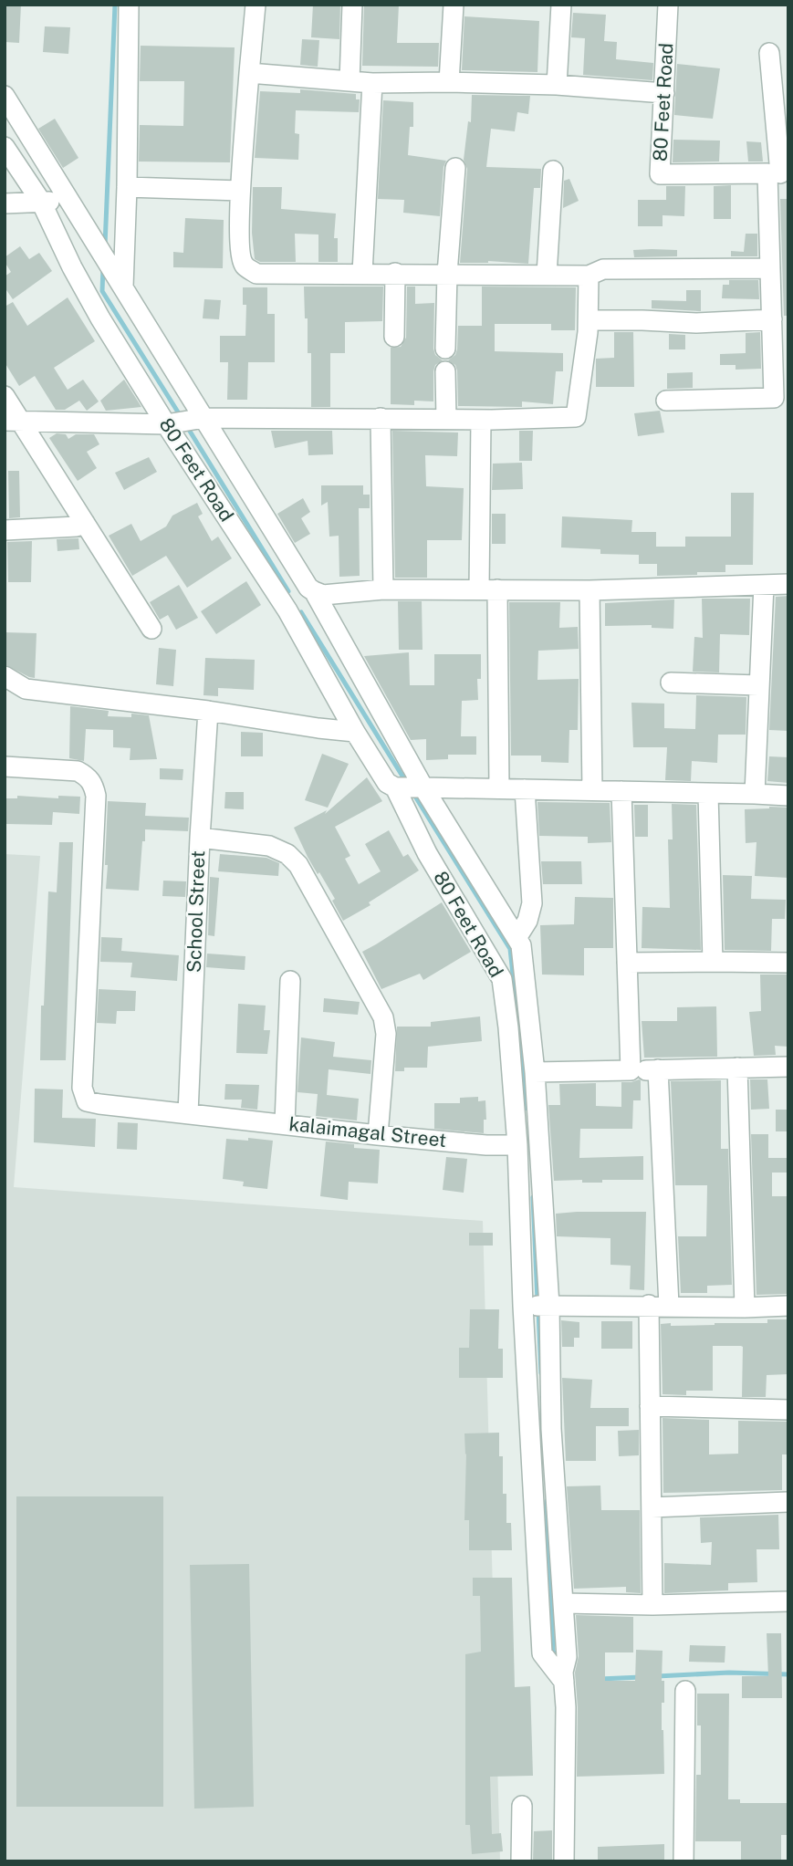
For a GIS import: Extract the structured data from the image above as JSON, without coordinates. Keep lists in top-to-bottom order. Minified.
{"streets":{"street":["80 Feet Road","School Street","kalaimagal Street"]},"crossings":[["80 Feet Road","kalaimagal Street"],["School Street","kalaimagal Street"]]}
